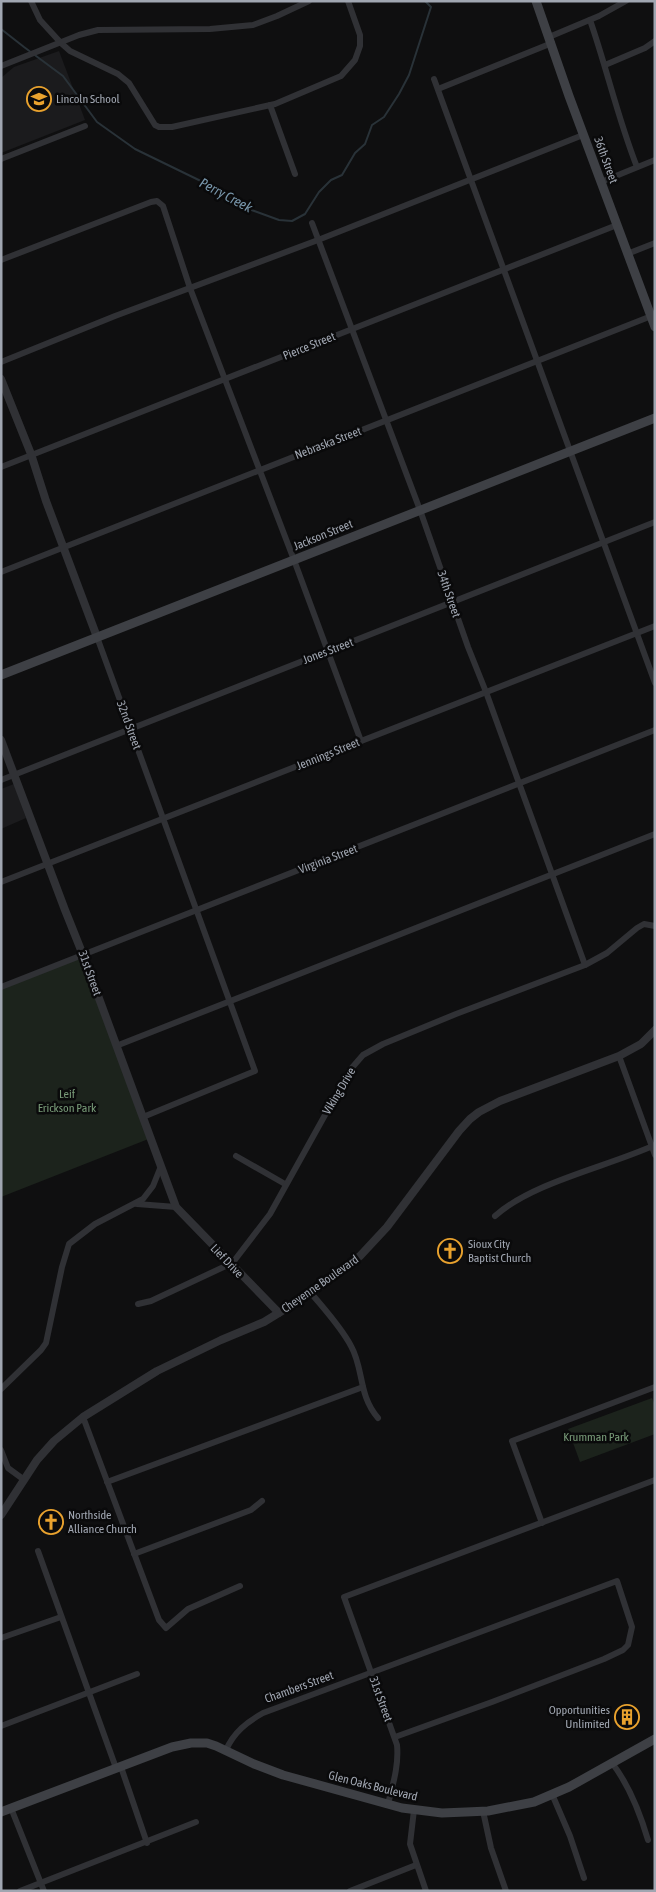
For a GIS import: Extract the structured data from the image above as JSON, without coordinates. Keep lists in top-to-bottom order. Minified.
{"streets":{"main road":["36th Street","Jackson Street","Glen Oaks Boulevard"],"street":["Pierce Street","Nebraska Street","34th Street","Jones Street","32nd Street","Jennings Street","Virginia Street","31st Street","Viking Drive","Lief Drive","Cheyenne Boulevard","Chambers Street"]},"crossings":[["36th Street","Pierce Street"],["36th Street","Nebraska Street"],["Pierce Street","34th Street"],["Pierce Street","32nd Street"],["Nebraska Street","34th Street"],["Nebraska Street","32nd Street"],["Jackson Street","34th Street"],["Jackson Street","32nd Street"],["34th Street","Jones Street"],["34th Street","Jennings Street"],["34th Street","Virginia Street"],["34th Street","Viking Drive"],["Jones Street","32nd Street"],["Jones Street","31st Street"],["32nd Street","Jennings Street"],["32nd Street","Virginia Street"],["32nd Street","31st Street"],["Jennings Street","31st Street"],["Virginia Street","31st Street"],["31st Street","Lief Drive"],["31st Street","Chambers Street"],["31st Street","Glen Oaks Boulevard"],["Viking Drive","Lief Drive"],["Lief Drive","Cheyenne Boulevard"],["Chambers Street","Glen Oaks Boulevard"]],"water":["Perry Creek"],"parks":["Leif Erickson Park","Krumman Park"],"places":{"school or university":["Lincoln School"],"church":["Sioux City Baptist Church","Northside Alliance Church"],"building":["Opportunities Unlimited"]}}
